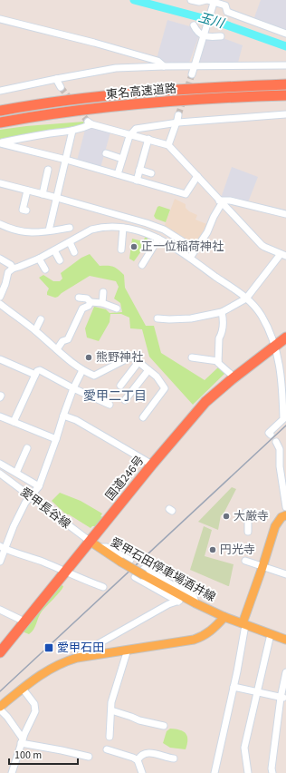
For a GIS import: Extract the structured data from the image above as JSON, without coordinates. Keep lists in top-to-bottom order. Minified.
{"streets":{"highway":["東名高速道路","国道246号"],"main road":["愛甲石田停車場酒井線"],"street":["愛甲長谷線"]},"crossings":[["国道246号","愛甲長谷線"],["国道246号","愛甲石田停車場酒井線"],["愛甲長谷線","愛甲石田停車場酒井線"]],"districts":["愛甲二丁目"],"water":["玉川"],"places":{"other":["正一位稲荷神社","熊野神社","大厳寺","円光寺"],"transit":["愛甲石田"]},"scale_bar":"100 m"}
